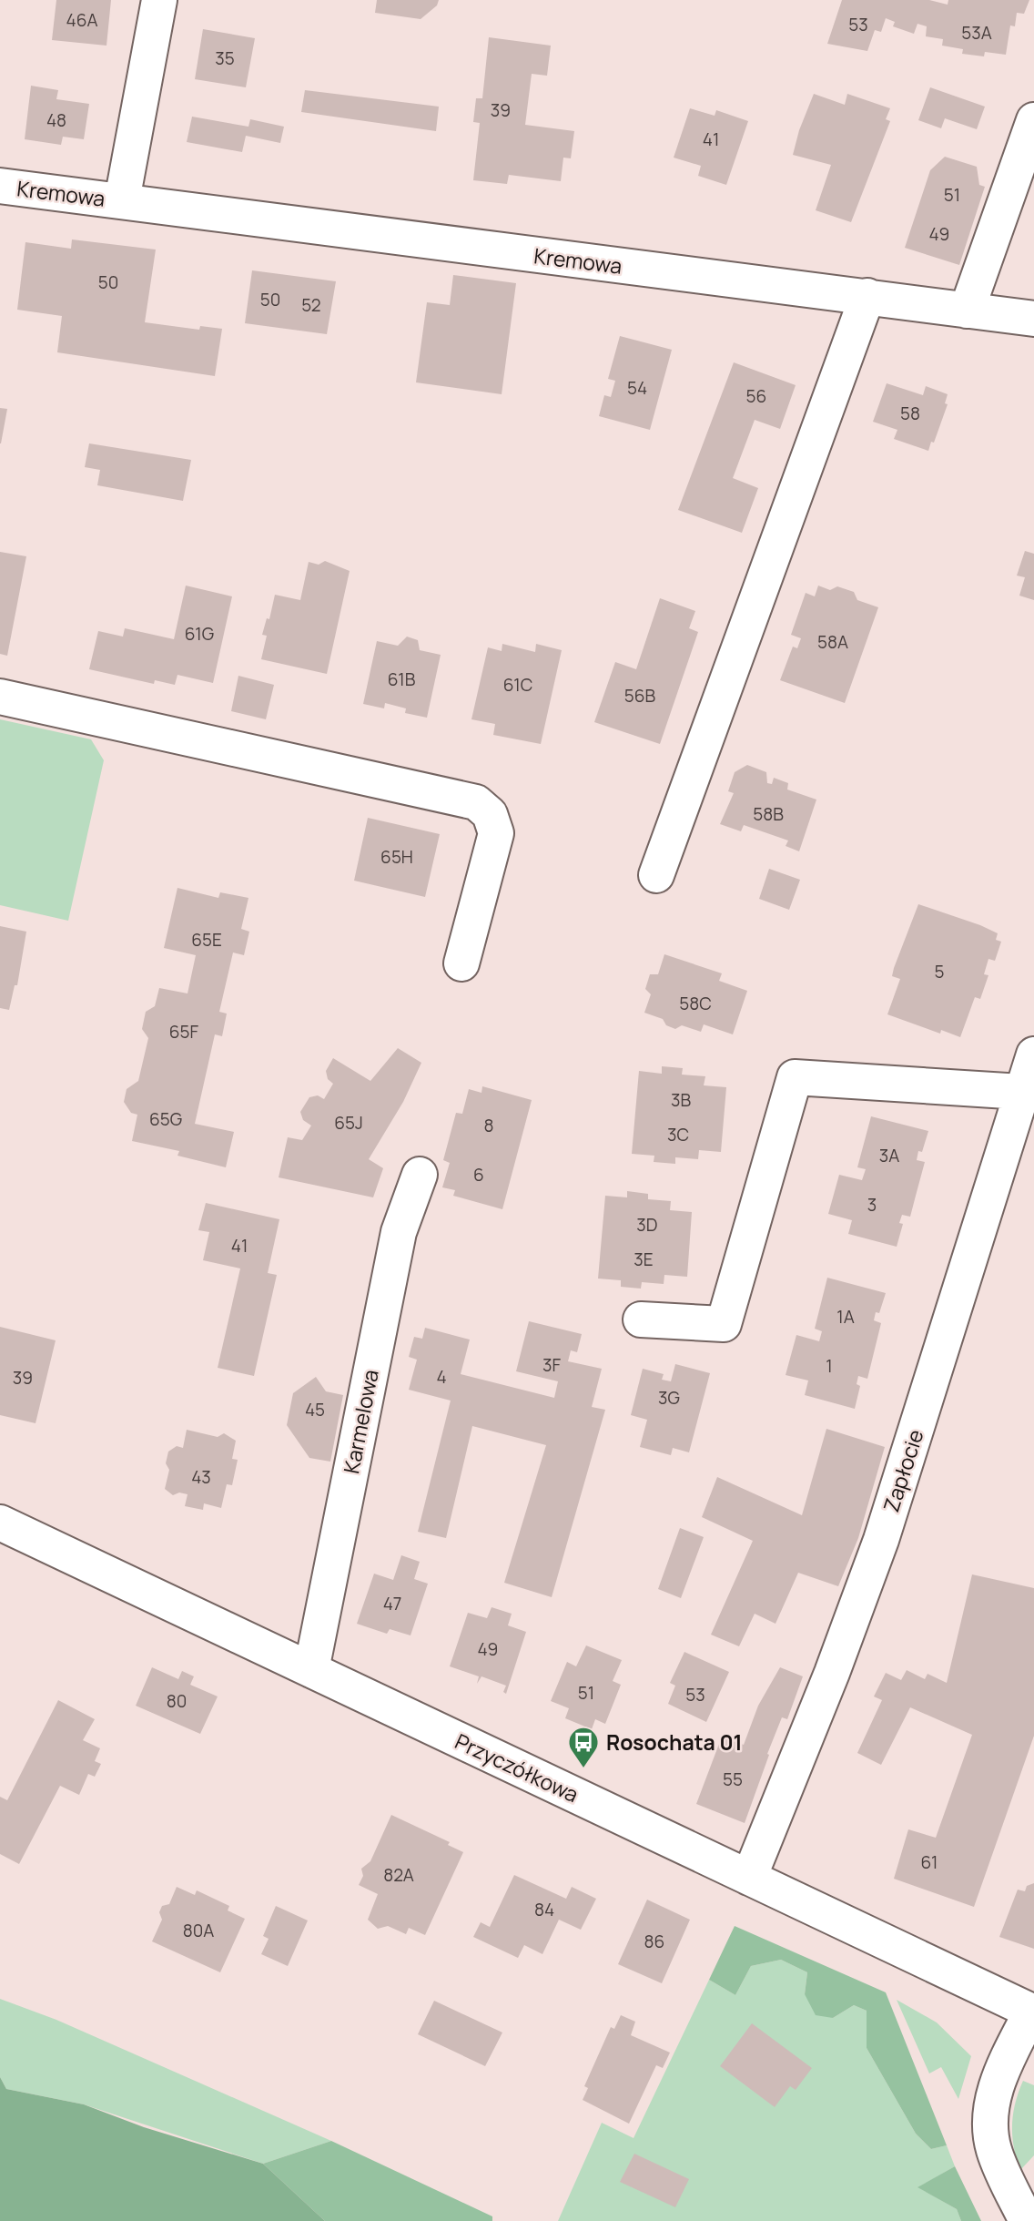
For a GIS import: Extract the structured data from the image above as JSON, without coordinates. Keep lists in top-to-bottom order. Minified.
{"streets":{"street":["Kremowa","Karmelowa","Zapłocie","Przyczółkowa"]},"crossings":[["Karmelowa","Przyczółkowa"],["Zapłocie","Przyczółkowa"]],"places":{"bus stop":["Rosochata 01"]},"house_numbers":["46A","53","53A","35","39","48","41","51","49","50","50","52","54","56","58","61G","58A","61B","61C","56B","58B","65H","65E","5","58C","65F","3B","65G","65J","8","3C","3A","6","3","3D","41","3E","1A","3F","1","4","39","3G","45","43","47","49","51","53","80","55","61","82A","84","80A","86"]}
